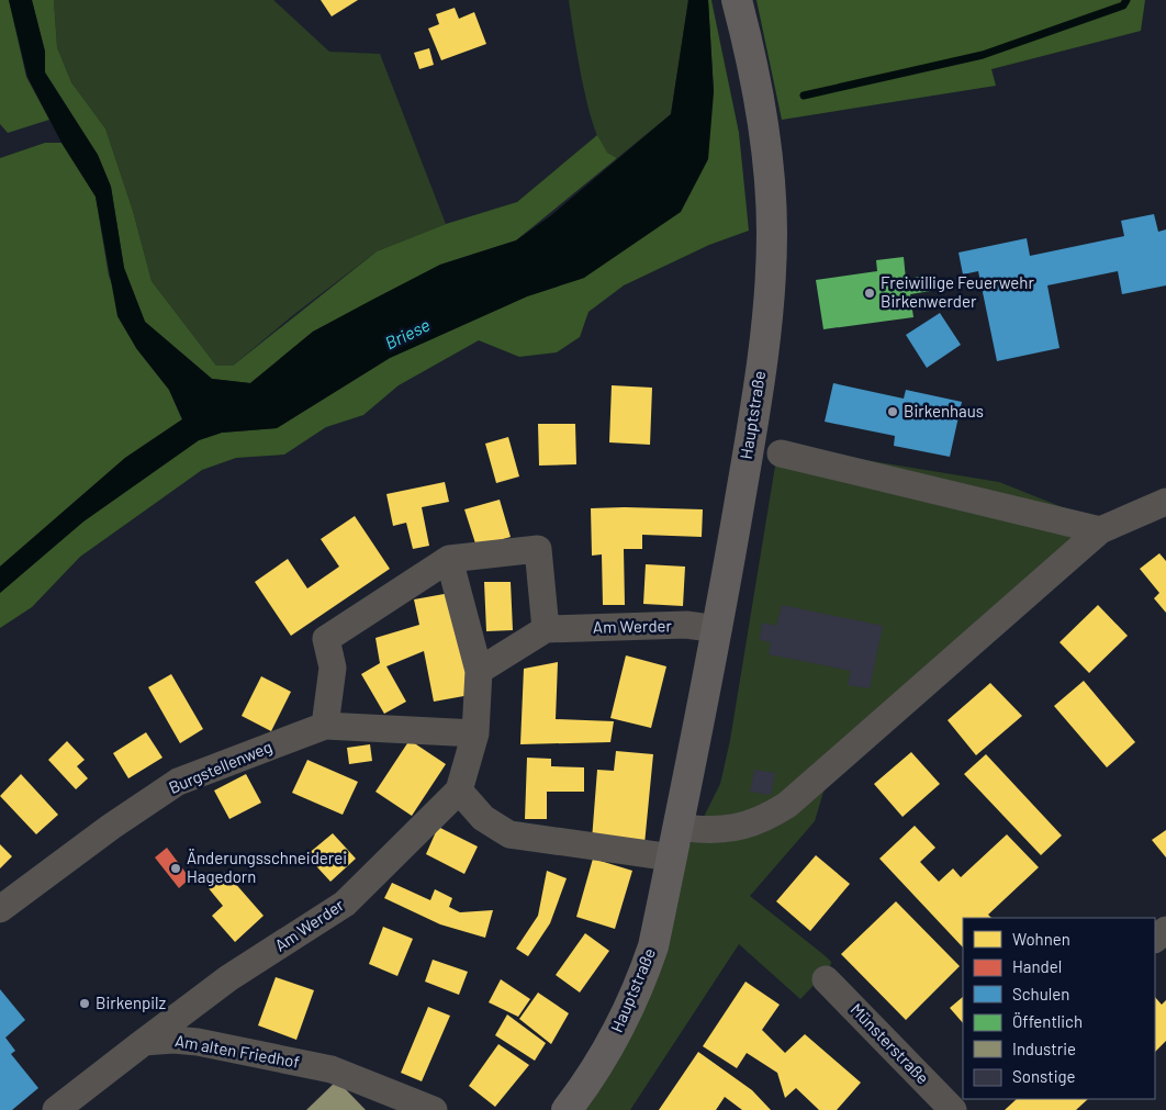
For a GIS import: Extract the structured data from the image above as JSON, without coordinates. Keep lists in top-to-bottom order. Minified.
{"streets":{"main road":["Hauptstraße"],"street":["Am Werder","Burgstellenweg","Münsterstraße","Am alten Friedhof"]},"crossings":[["Hauptstraße","Am Werder"],["Am Werder","Burgstellenweg"],["Am Werder","Am alten Friedhof"]],"water":["Briese"],"places":["Freiwillige Feuerwehr Birkenwerder","Birkenhaus","Änderungsschneiderei Hagedorn","Birkenpilz"],"legend":["Wohnen","Handel","Schulen","Öffentlich","Industrie","Sonstige"]}
